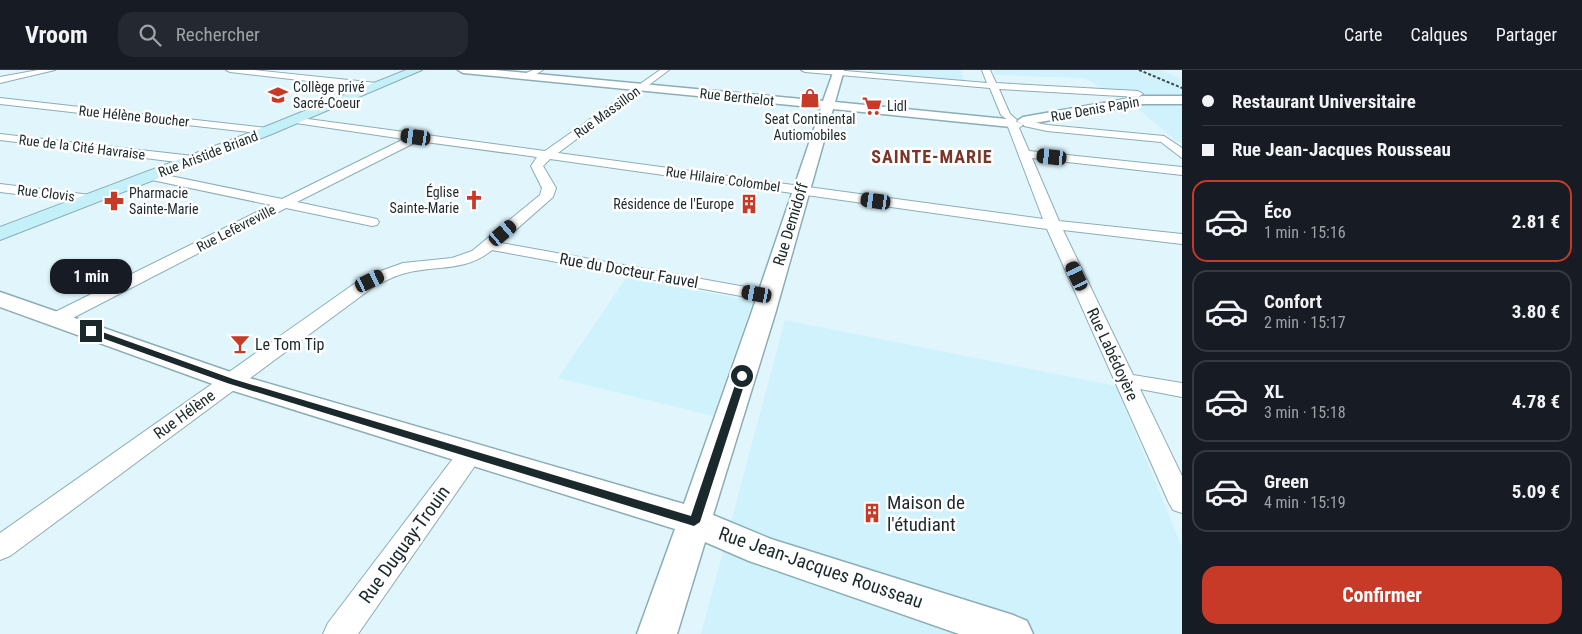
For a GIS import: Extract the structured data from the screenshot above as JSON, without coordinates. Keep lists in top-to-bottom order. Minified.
{"streets":{"main road":["Rue Aristide Briand"],"street":["Rue Berthelot","Rue Denis Papin","Rue Massillon","Rue Hélène Boucher","Rue de la Cité Havraise","Rue Hilaire Colombel","Rue Clovis","Rue Demidoff","Rue Lefèvreville","Rue du Docteur Fauvel","Rue Labédoyère","Rue Hélène","Rue Duguay-Trouin","Rue Jean-Jacques Rousseau"]},"crossings":[["Rue Berthelot","Rue Denis Papin"],["Rue Berthelot","Rue Massillon"],["Rue Berthelot","Rue Demidoff"],["Rue Berthelot","Rue Labédoyère"],["Rue Denis Papin","Rue Labédoyère"],["Rue Massillon","Rue Hilaire Colombel"],["Rue Massillon","Rue Hélène"],["Rue Hélène Boucher","Rue Aristide Briand"],["Rue de la Cité Havraise","Rue Aristide Briand"],["Rue Aristide Briand","Rue Hilaire Colombel"],["Rue Aristide Briand","Rue Clovis"],["Rue Hilaire Colombel","Rue Demidoff"],["Rue Hilaire Colombel","Rue Lefèvreville"],["Rue Hilaire Colombel","Rue Labédoyère"],["Rue Hilaire Colombel","Rue Hélène"],["Rue Demidoff","Rue du Docteur Fauvel"],["Rue Demidoff","Rue Jean-Jacques Rousseau"],["Rue Lefèvreville","Rue Jean-Jacques Rousseau"],["Rue du Docteur Fauvel","Rue Hélène"],["Rue Hélène","Rue Jean-Jacques Rousseau"],["Rue Duguay-Trouin","Rue Jean-Jacques Rousseau"]],"districts":["SAINTE-MARIE"],"places":{"school or university":["Collège privé Sacré-Coeur"],"shop":["Seat Continental Autiomobiles"],"supermarket":["Lidl"],"church":["Église Sainte-Marie"],"pharmacy":["Pharmacie Sainte-Marie"],"building":["Résidence de l'Europe","Maison de l'étudiant"],"bar":["Le Tom Tip"]},"page":{"header":"Vroom","search":"Rechercher","nav":["Carte","Calques","Partager"],"banner":["Restaurant Universitaire","Rue Jean-Jacques Rousseau"],"list":[{"name":"Éco","note":"1 min · 15:16","value":"2.81 €"},{"name":"Confort","note":"2 min · 15:17","value":"3.80 €"},{"name":"XL","note":"3 min · 15:18","value":"4.78 €"},{"name":"Green","note":"4 min · 15:19","value":"5.09 €"}],"bubble":"1 min","buttons":"Confirmer"}}
